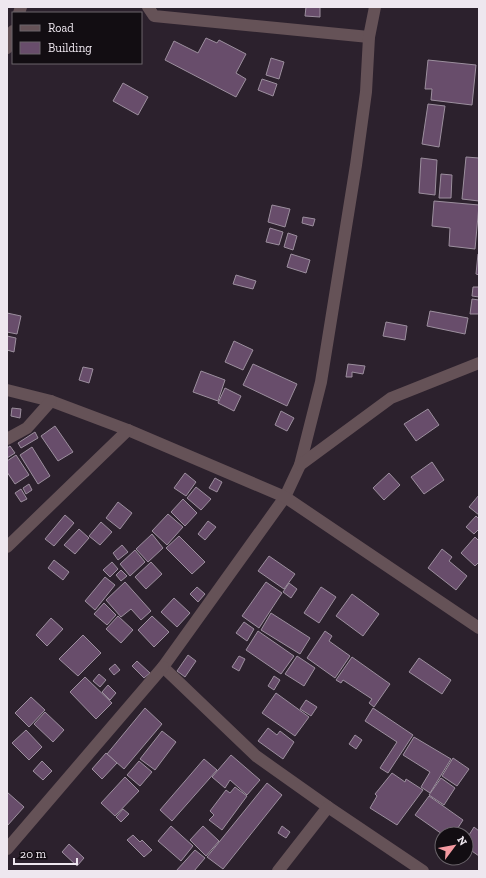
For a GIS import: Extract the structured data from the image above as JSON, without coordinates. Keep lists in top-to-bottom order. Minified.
{"legend":["Road","Building"],"scale_bar":"20 m","north":"top right"}
